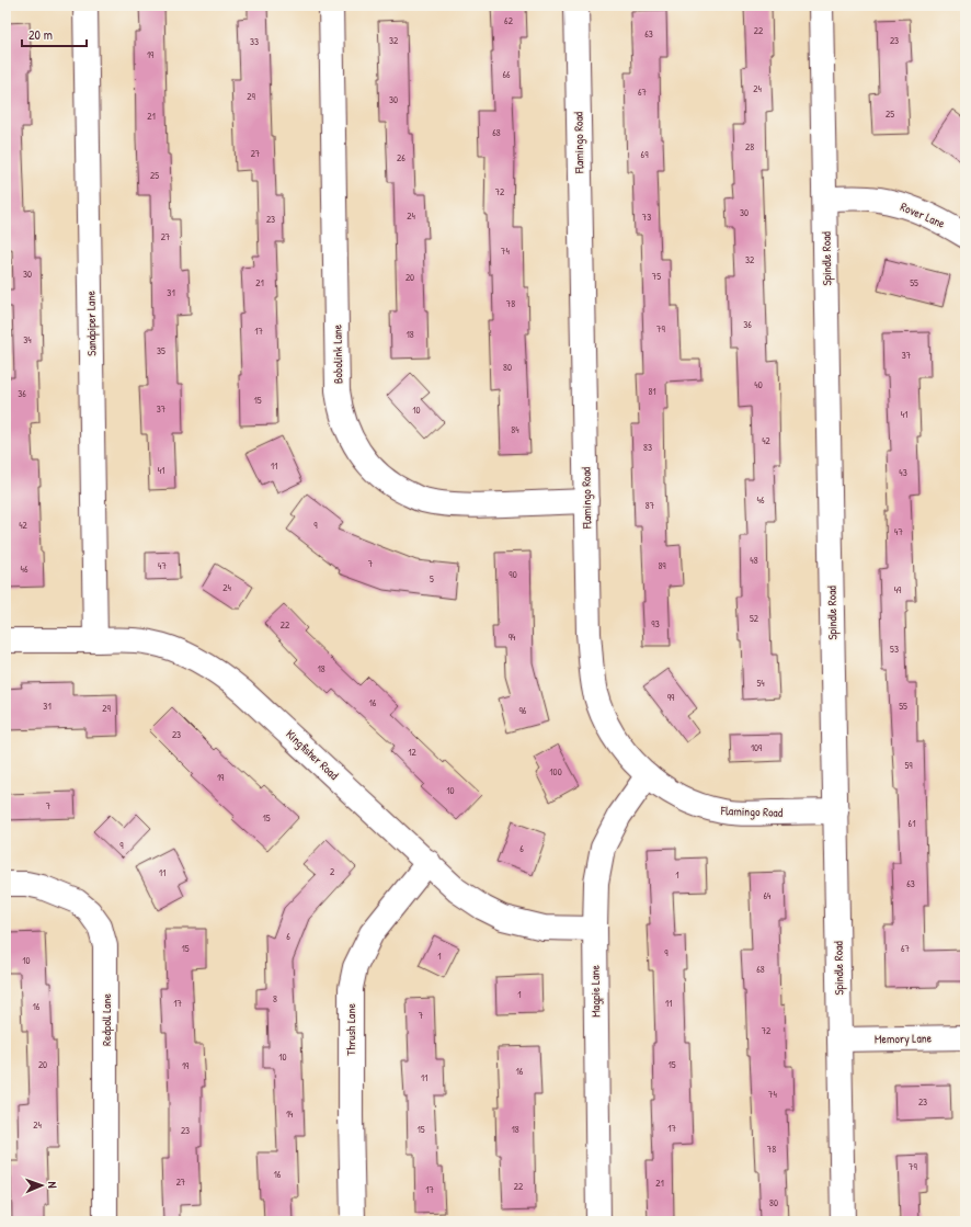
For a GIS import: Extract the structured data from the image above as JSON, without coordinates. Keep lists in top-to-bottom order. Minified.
{"streets":{"street":["Flamingo Road","Rover Lane","Spindle Road","Sandpiper Lane","Bobolink Lane","Kingfisher Road","Magpie Lane","Redpoll Lane","Thrush Lane","Memory Lane"]},"crossings":[["Flamingo Road","Spindle Road"],["Flamingo Road","Bobolink Lane"],["Flamingo Road","Magpie Lane"],["Rover Lane","Spindle Road"],["Spindle Road","Memory Lane"],["Sandpiper Lane","Kingfisher Road"],["Kingfisher Road","Magpie Lane"],["Kingfisher Road","Thrush Lane"]],"house_numbers":["62","22","63","32","23","33","19","66","24","67","29","30","25","21","68","28","27","69","26","25","72","30","24","73","23","27","74","32","30","75","20","21","55","31","78","36","79","17","18","34","35","37","80","40","81","36","15","37","10","41","84","42","83","11","41","43","46","87","42","9","47","48","7","47","89","46","90","5","24","49","52","93","22","94","53","18","54","99","16","31","55","29","96","23","109","12","59","100","19","10","7","15","61","9","6","2","11","1","63","64","6","15","67","9","1","10","68","1","8","17","11","16","7","72","10","20","15","19","16","11","74","23","14","24","17","15","18","23","78","79","16","27","21","22","17","80"],"scale_bar":"20 m","north":"right"}
